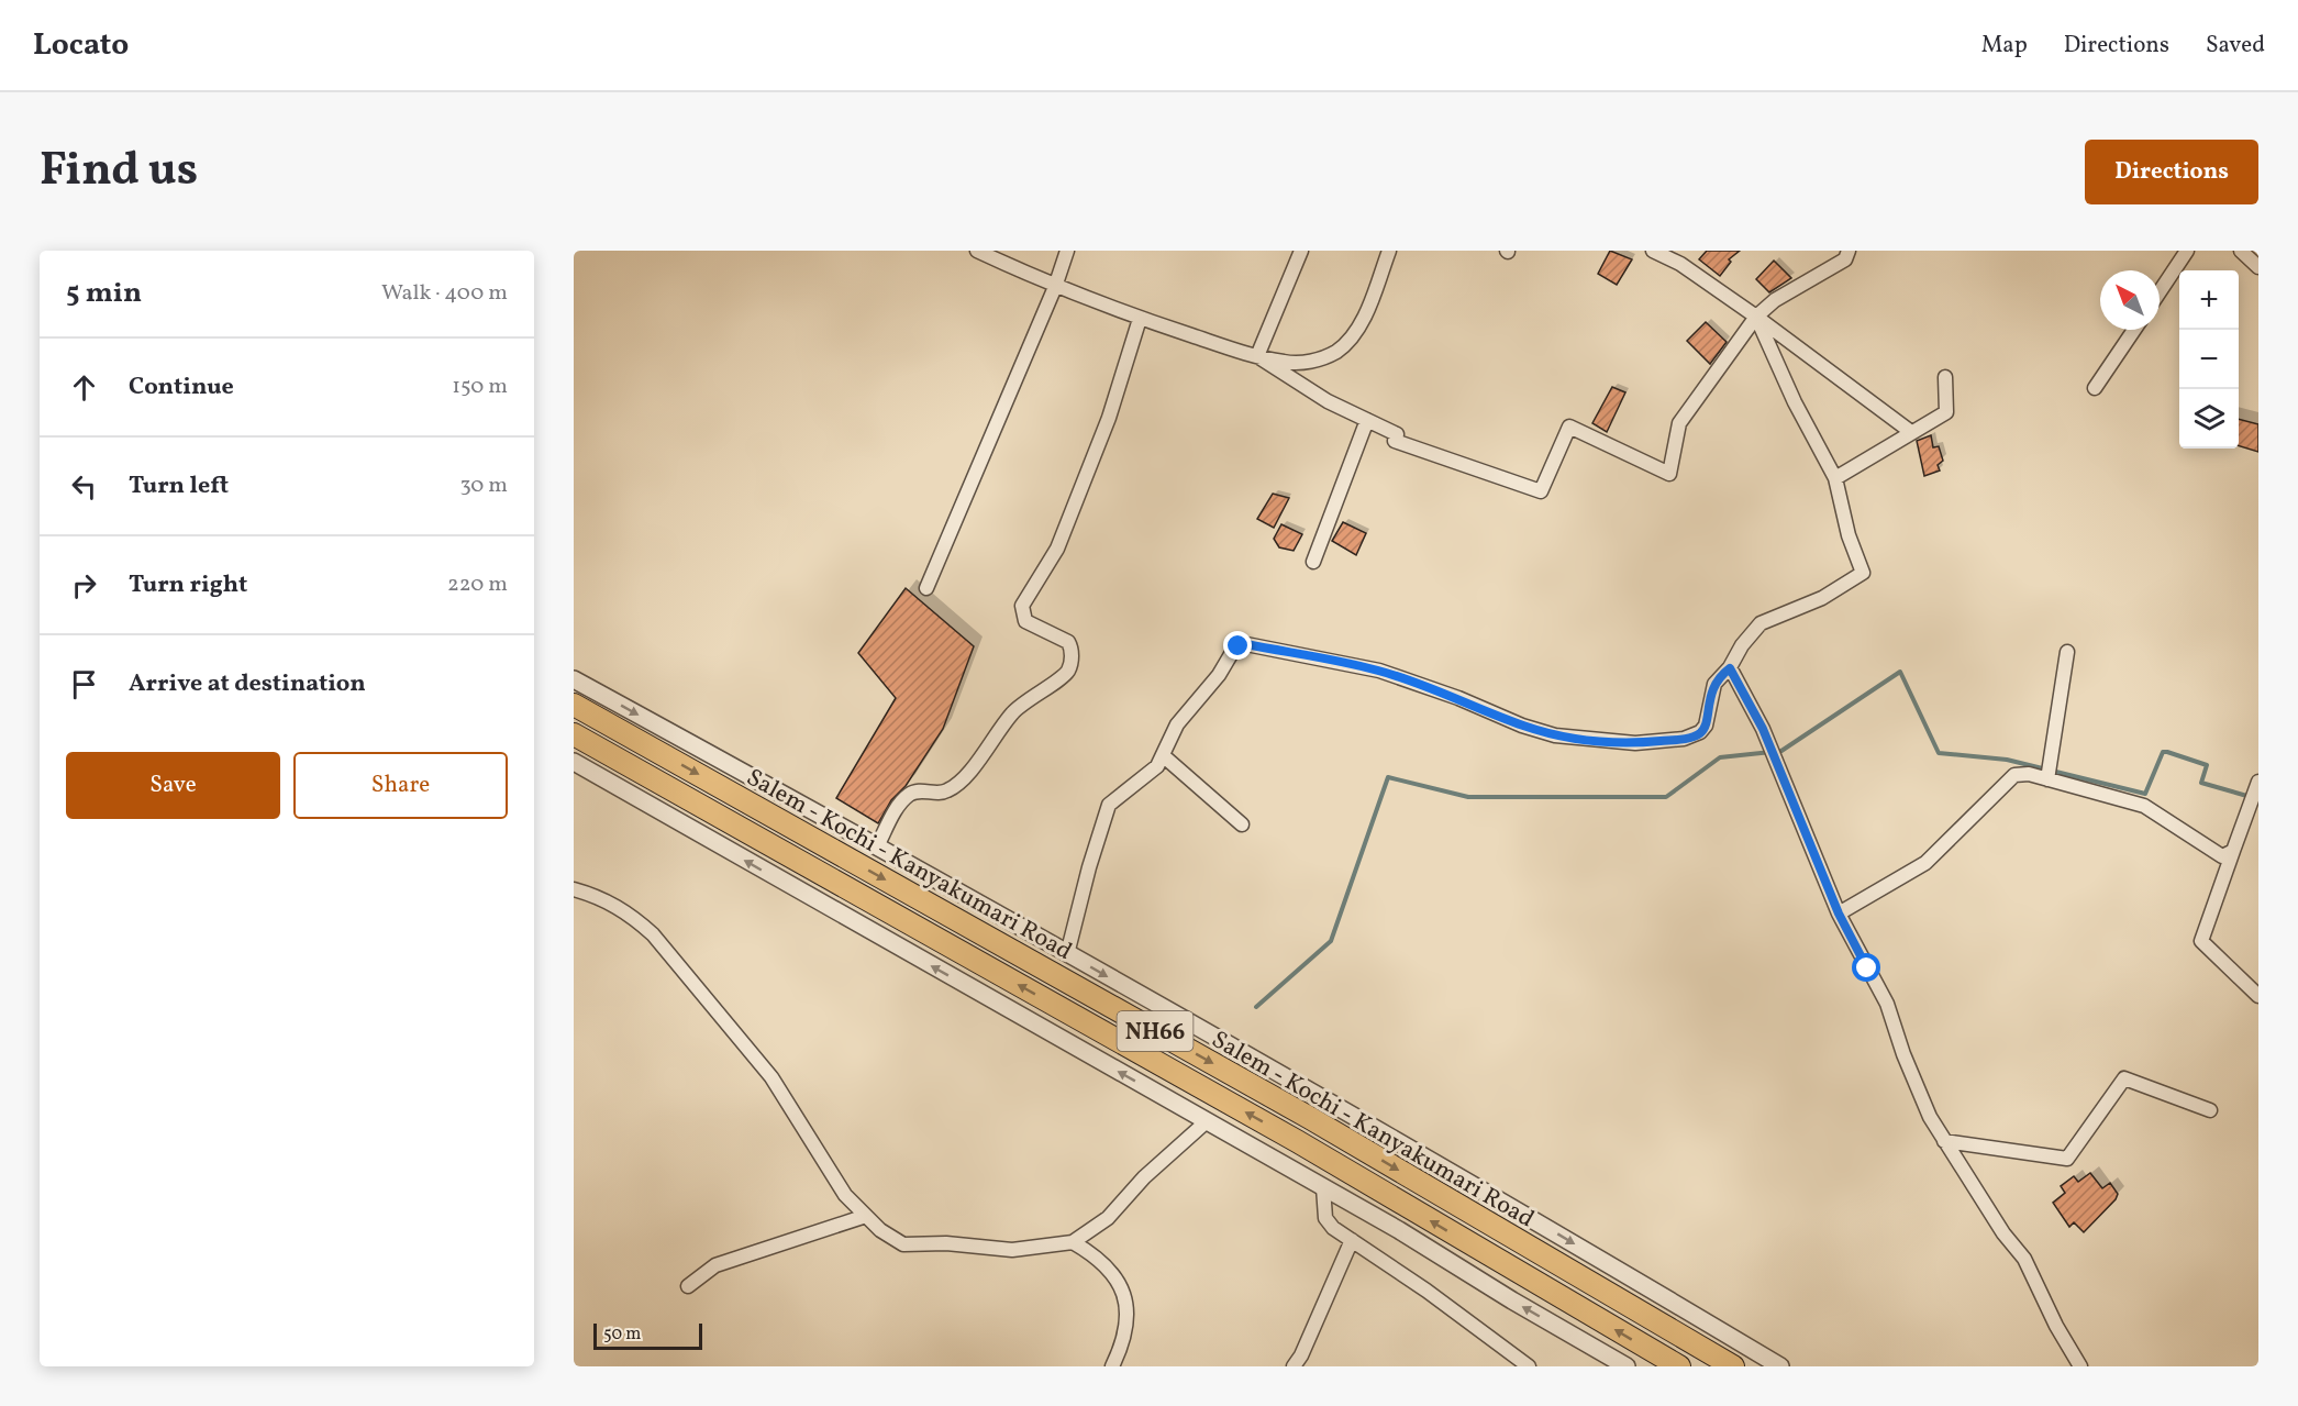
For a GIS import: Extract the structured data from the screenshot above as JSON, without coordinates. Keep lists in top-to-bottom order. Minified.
{"streets":{"highway":["Salem - Kochi - Kanyakumari Road","NH66"]},"scale_bar":"50 m","north":"top left","page":{"header":"Locato","nav":["Map","Directions","Saved"],"title":"Find us","buttons":["Directions",["Save","Share"]],"heading":["5 min","Walk · 400 m"],"map_buttons":["+","−"],"list":[["Continue","150 m"],["Turn left","30 m"],["Turn right","220 m"],"Arrive at destination"],"scale":"50 m"}}
